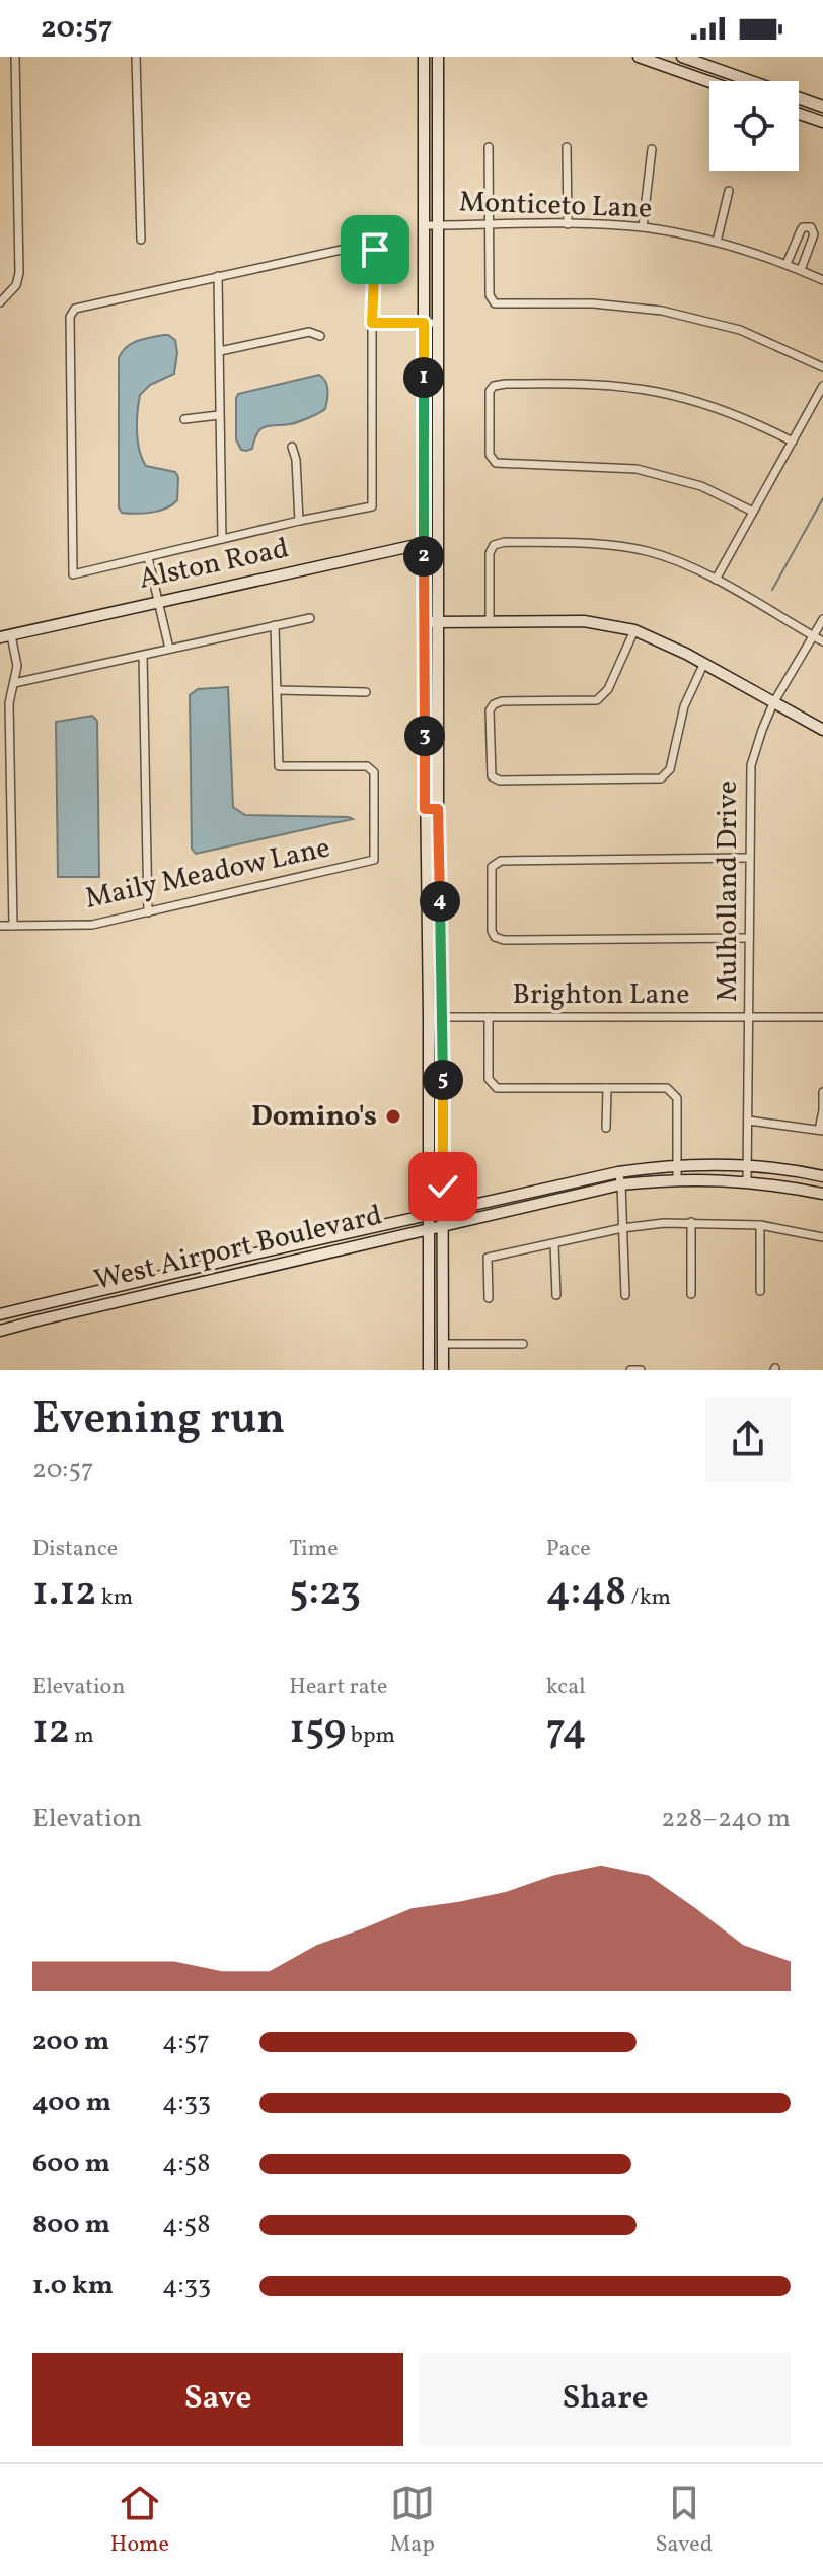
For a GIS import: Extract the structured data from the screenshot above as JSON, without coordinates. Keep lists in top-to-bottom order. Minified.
{"streets":{"main road":["Alston Road","West Airport Boulevard"],"street":["Monticeto Lane","Maily Meadow Lane","Mulholland Drive","Brighton Lane"]},"crossings":[["Mulholland Drive","Brighton Lane"],["Mulholland Drive","West Airport Boulevard"]],"places":["Domino's"],"page":{"status":"20:57","pins":["1","2","3","4","5"],"heading":["Evening run","20:57"],"stats":[["Distance","1.12 km"],["Time","5:23"],["Pace","4:48 /km"],["Elevation","12 m"],["Heart rate","159 bpm"],["kcal","74"]],"chart":["Elevation","228–240 m"],"list":[{"name":"200 m","note":"4:57"},{"name":"400 m","note":"4:33"},{"name":"600 m","note":"4:58"},{"name":"800 m","note":"4:58"},{"name":"1.0 km","note":"4:33"}],"buttons":["Save","Share"],"tabs":["Home","Map","Saved"]}}
